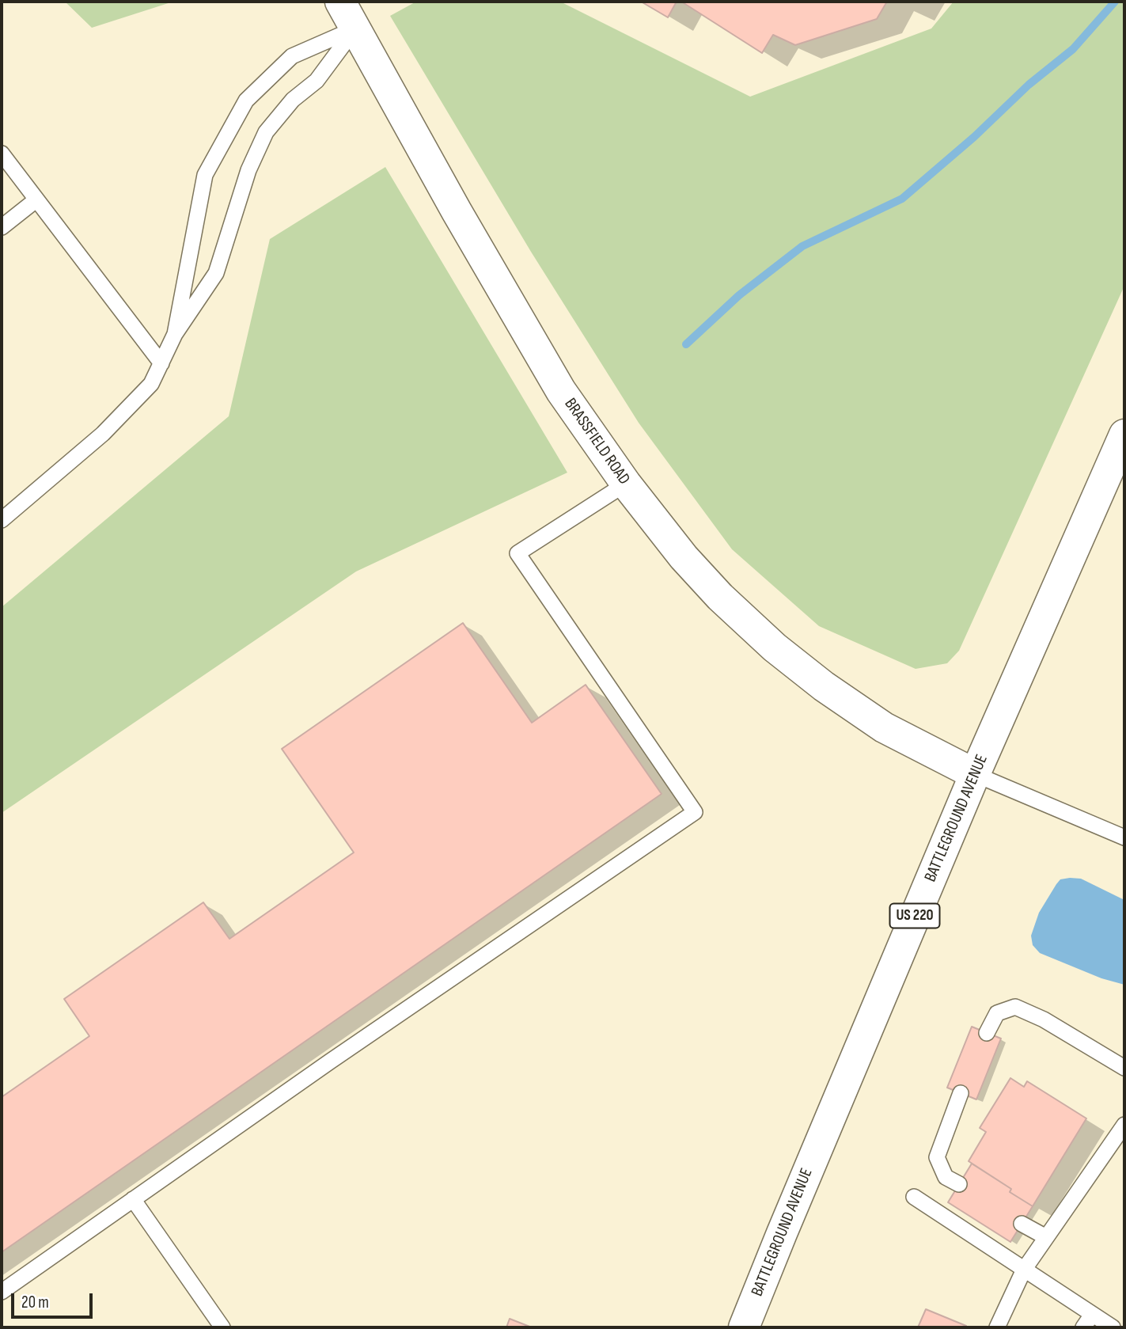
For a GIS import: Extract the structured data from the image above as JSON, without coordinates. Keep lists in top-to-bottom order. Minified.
{"streets":{"street":["BRASSFIELD ROAD","BATTLEGROUND AVENUE","US 220"]},"crossings":[["BRASSFIELD ROAD","BATTLEGROUND AVENUE"]],"scale_bar":"20 m"}
